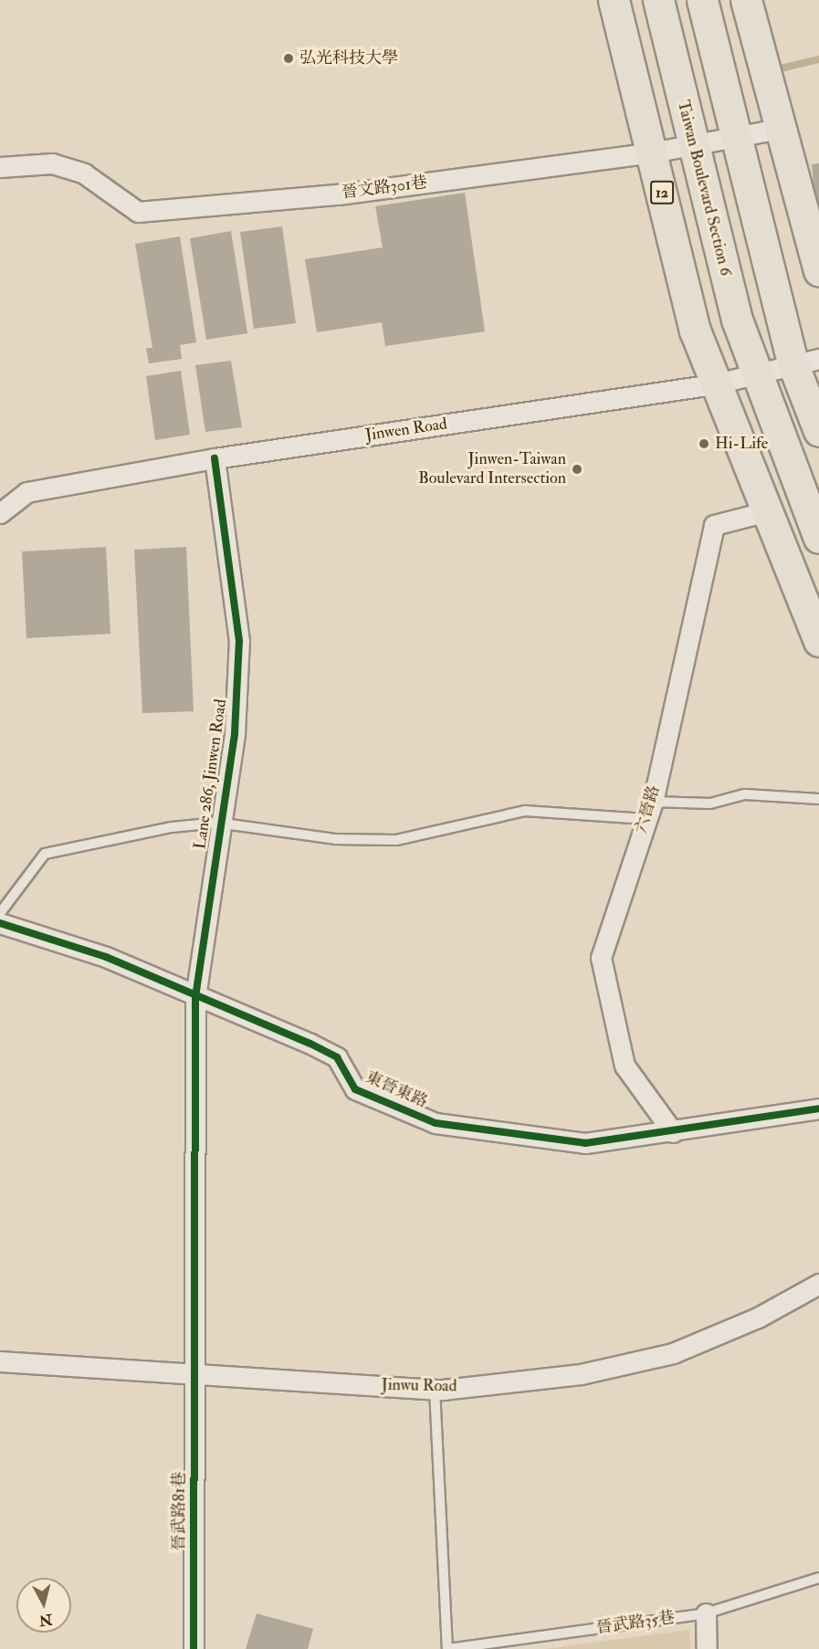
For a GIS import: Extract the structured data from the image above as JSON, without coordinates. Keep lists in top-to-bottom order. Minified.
{"streets":{"main road":["Taiwan Boulevard Section 6","12"],"street":["晉文路301巷","Jinwen Road","Lane 286, Jinwen Road","六晉路","東晉東路","Jinwu Road","晉武路81巷"],"lane":["晉武路35巷"]},"crossings":[["晉文路301巷","Taiwan Boulevard Section 6"],["晉文路301巷","12"],["Taiwan Boulevard Section 6","Jinwen Road"],["12","Jinwen Road"],["12","六晉路"],["Jinwen Road","Lane 286, Jinwen Road"],["Lane 286, Jinwen Road","東晉東路"],["Lane 286, Jinwen Road","Jinwu Road"],["Lane 286, Jinwen Road","晉武路81巷"],["六晉路","東晉東路"],["Jinwu Road","晉武路81巷"],["Jinwu Road","晉武路35巷"]],"places":["弘光科技大學","Hi-Life","Jinwen-Taiwan Boulevard Intersection"],"north":"bottom"}
